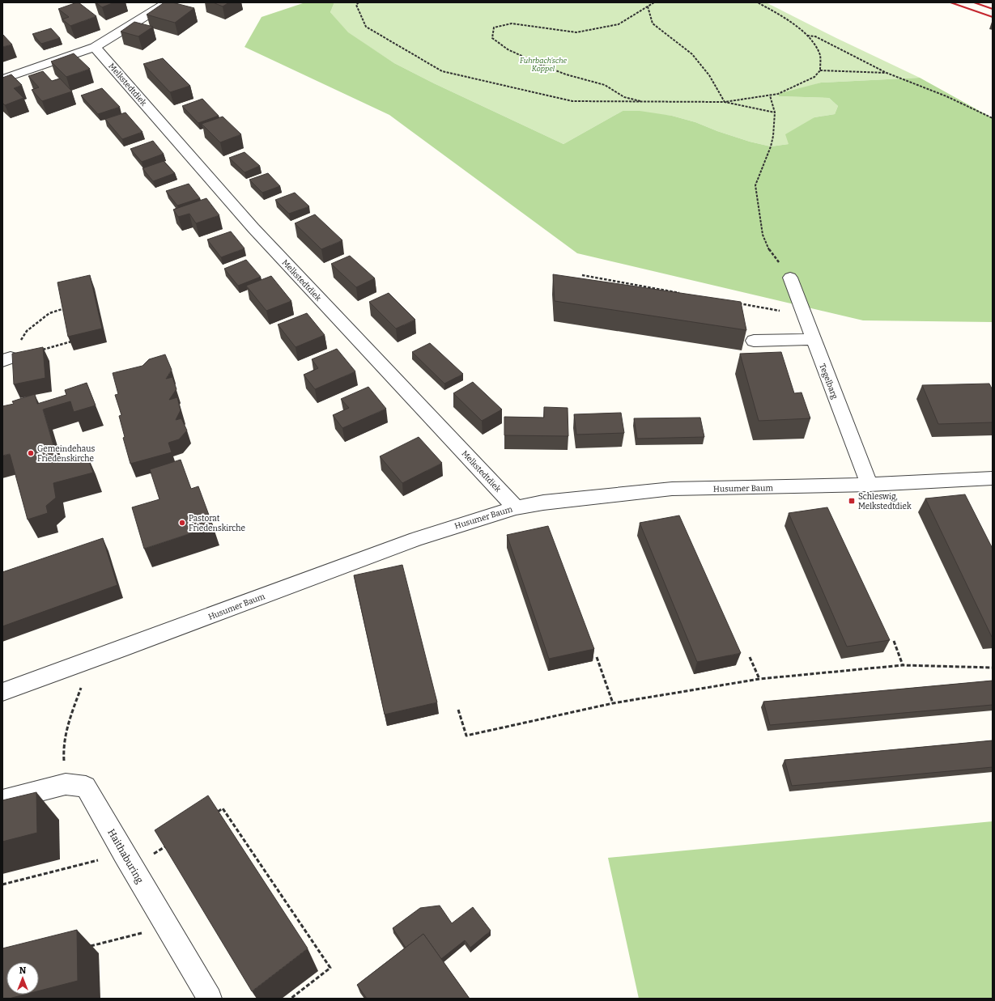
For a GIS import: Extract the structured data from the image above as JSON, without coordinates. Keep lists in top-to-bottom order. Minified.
{"streets":{"street":["Melkstedtdiek","Tegelbarg","Husumer Baum","Haithaburing"]},"crossings":[["Melkstedtdiek","Husumer Baum"],["Tegelbarg","Husumer Baum"]],"parks":["Fuhrbach’sche Koppel"],"places":{"other":["Gemeindehaus Friedenskirche","Pastorat Friedenskirche"],"transit":["Schleswig, Melkstedtdiek"]},"north":"top"}
